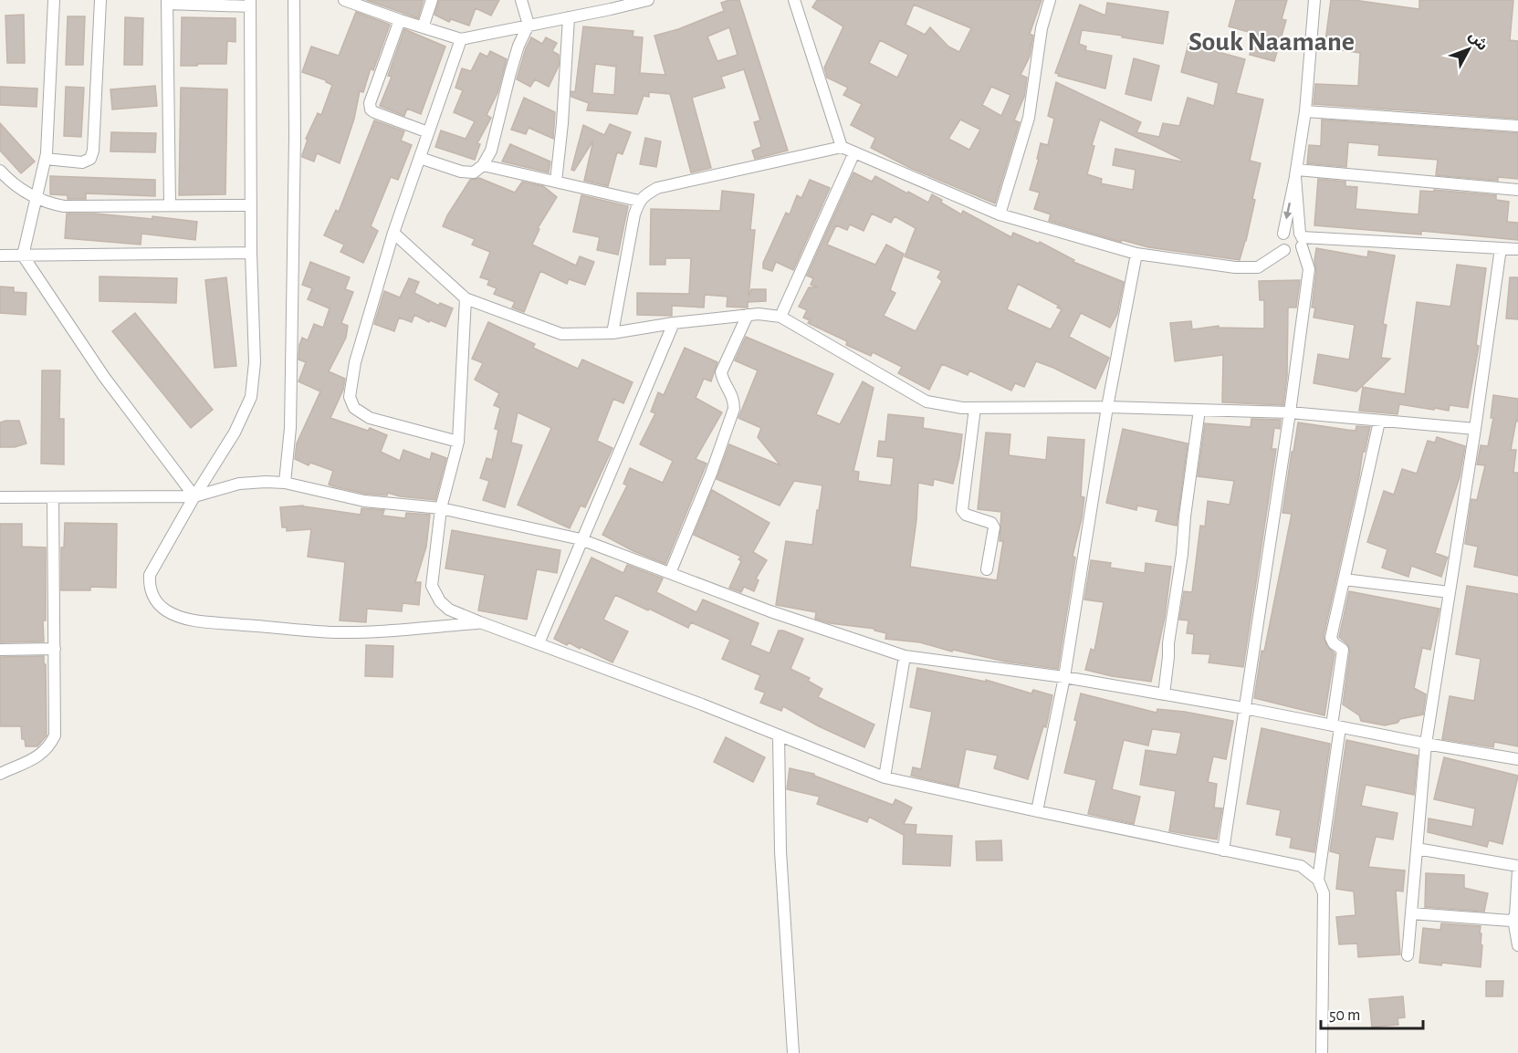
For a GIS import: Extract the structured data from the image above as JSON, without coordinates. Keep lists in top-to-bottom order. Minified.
{"districts":["Souk Naamane"],"scale_bar":"50 m","north":"top right"}
